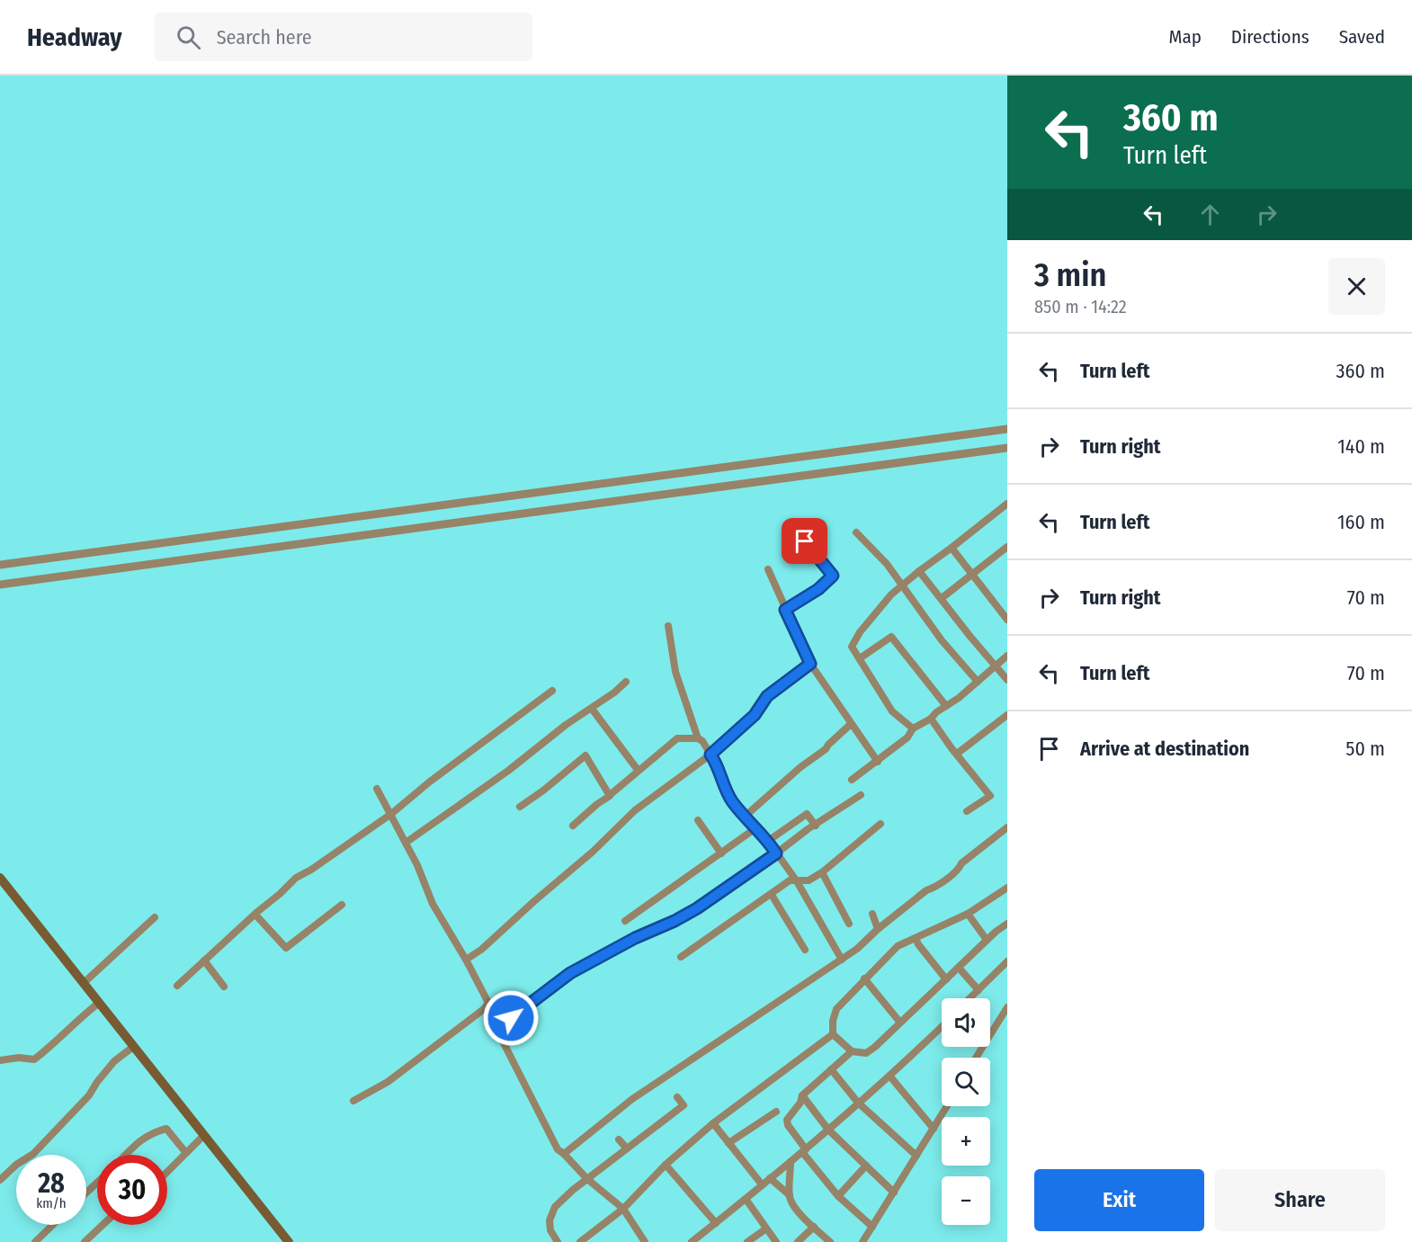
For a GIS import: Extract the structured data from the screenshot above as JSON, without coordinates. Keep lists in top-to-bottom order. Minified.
{"page":{"header":"Headway","search":"Search here","nav":["Map","Directions","Saved"],"turn":["360 m","Turn left"],"heading":["3 min","850 m · 14:22"],"list":[{"name":"Turn left","value":"360 m"},{"name":"Turn right","value":"140 m"},{"name":"Turn left","value":"160 m"},{"name":"Turn right","value":"70 m"},{"name":"Turn left","value":"70 m"},{"name":"Arrive at destination","value":"50 m"}],"map_buttons":["+","−"],"speed":"28 km/h","limit":"30","buttons":["Exit","Share"]}}
